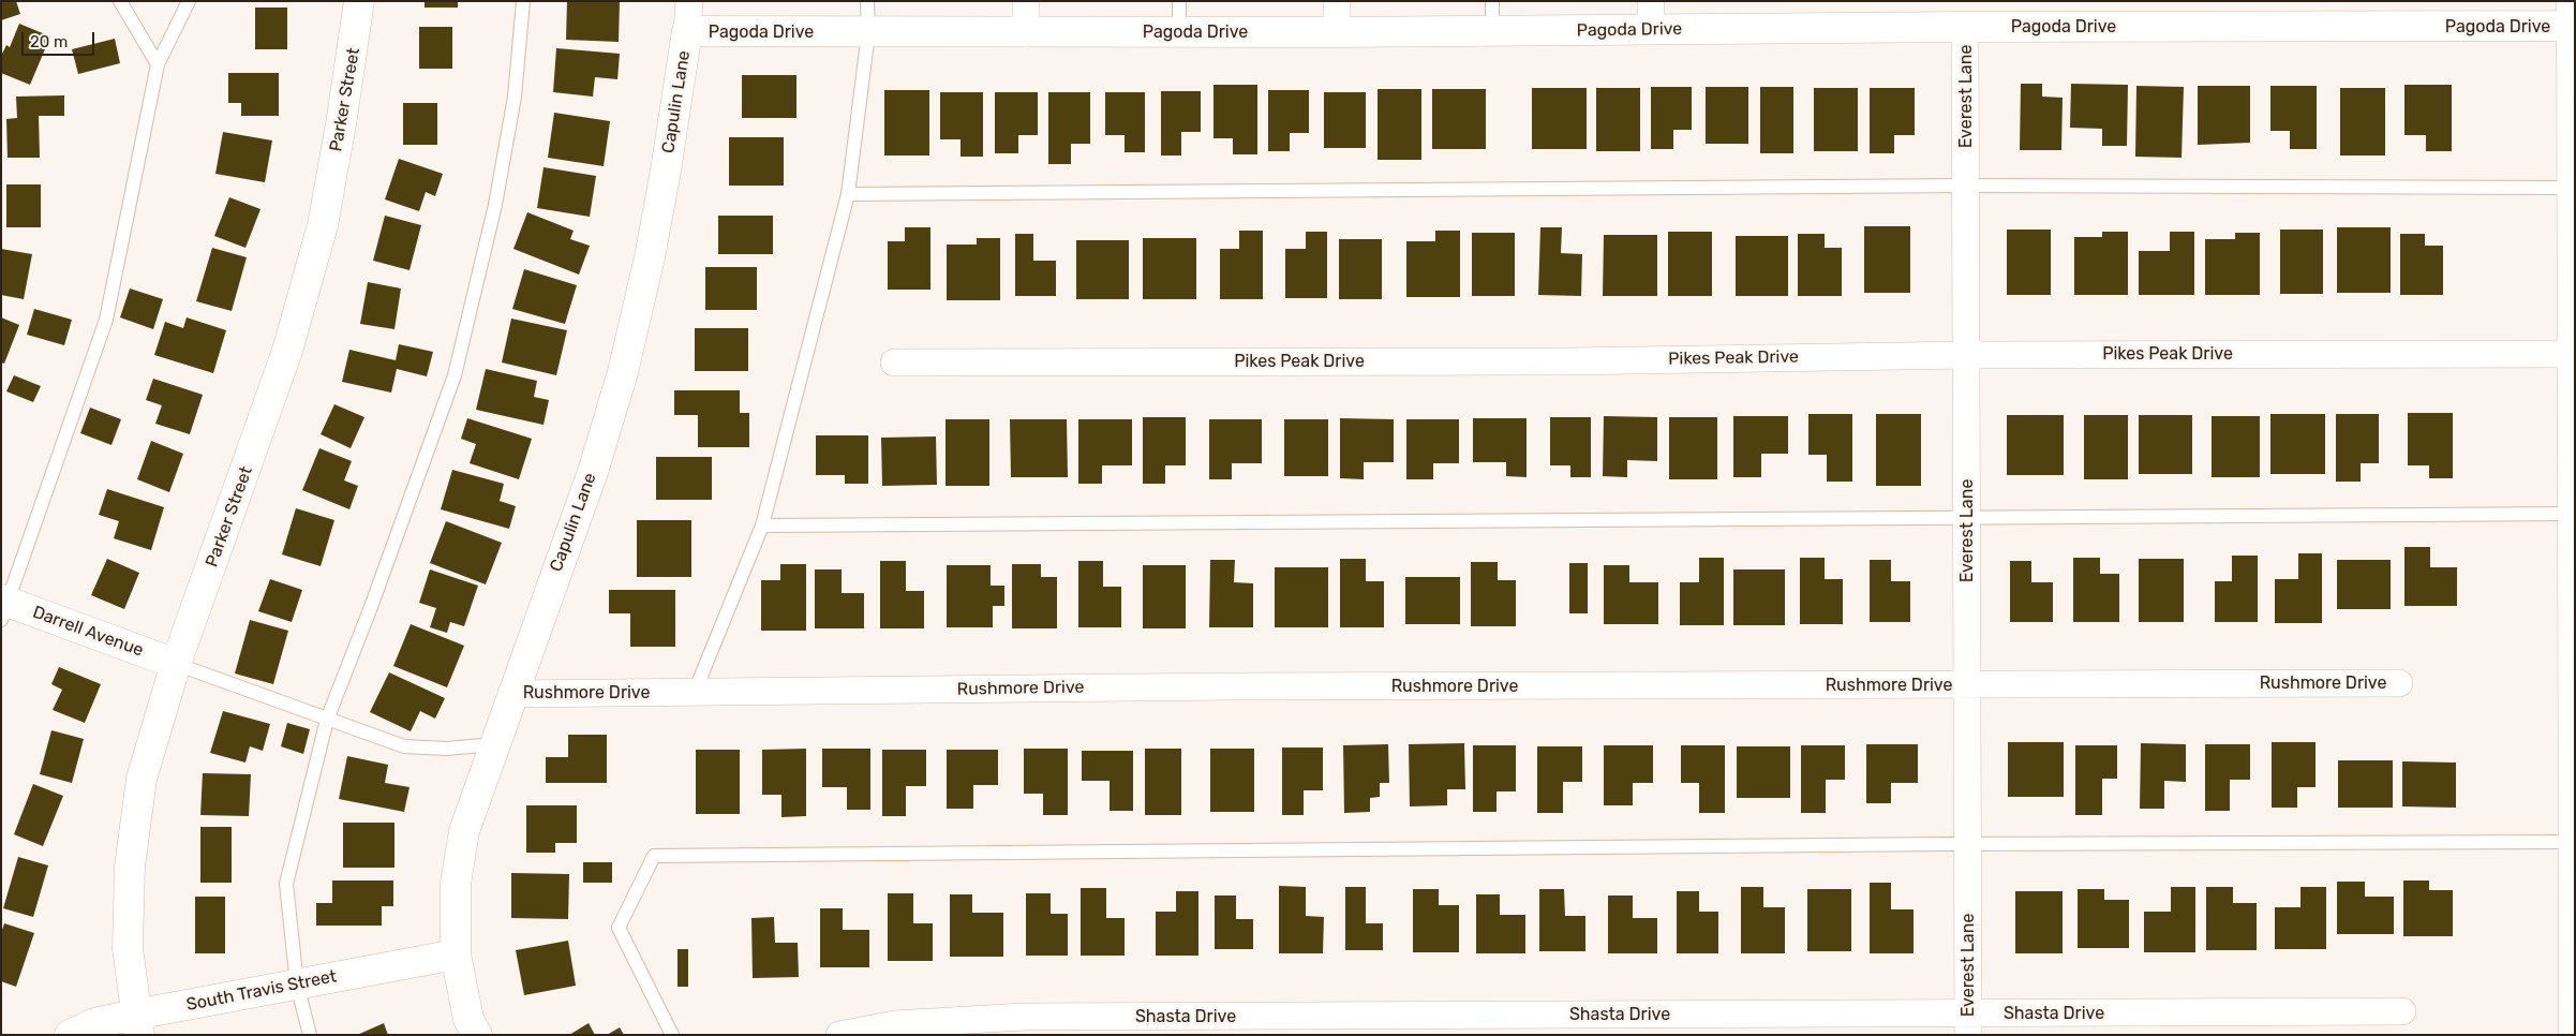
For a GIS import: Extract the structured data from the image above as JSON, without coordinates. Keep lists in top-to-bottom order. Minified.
{"streets":{"street":["Pagoda Drive","Everest Lane","Parker Street","Capulin Lane","Pikes Peak Drive","Darrell Avenue","Rushmore Drive","South Travis Street","Shasta Drive"]},"crossings":[["Pagoda Drive","Everest Lane"],["Pagoda Drive","Capulin Lane"],["Everest Lane","Pikes Peak Drive"],["Everest Lane","Rushmore Drive"],["Everest Lane","Shasta Drive"],["Parker Street","Darrell Avenue"],["Parker Street","South Travis Street"],["Capulin Lane","Rushmore Drive"],["Capulin Lane","South Travis Street"]],"scale_bar":"20 m"}
